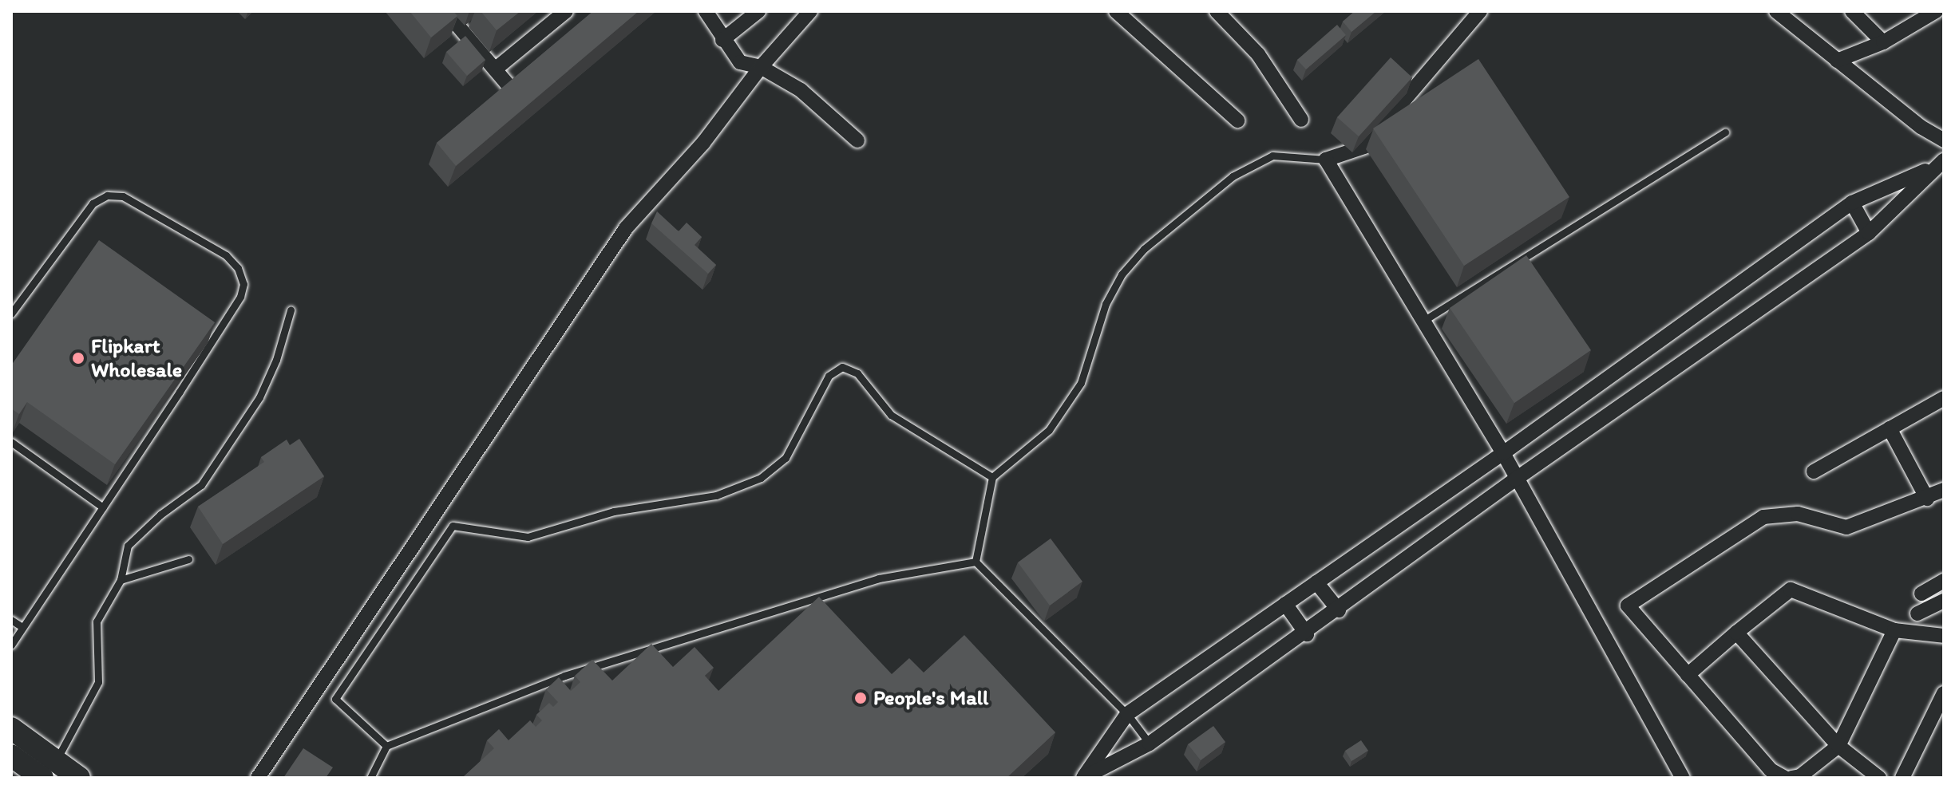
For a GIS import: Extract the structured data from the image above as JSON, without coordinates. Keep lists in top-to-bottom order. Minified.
{"places":["Flipkart Wholesale","People's Mall"]}
